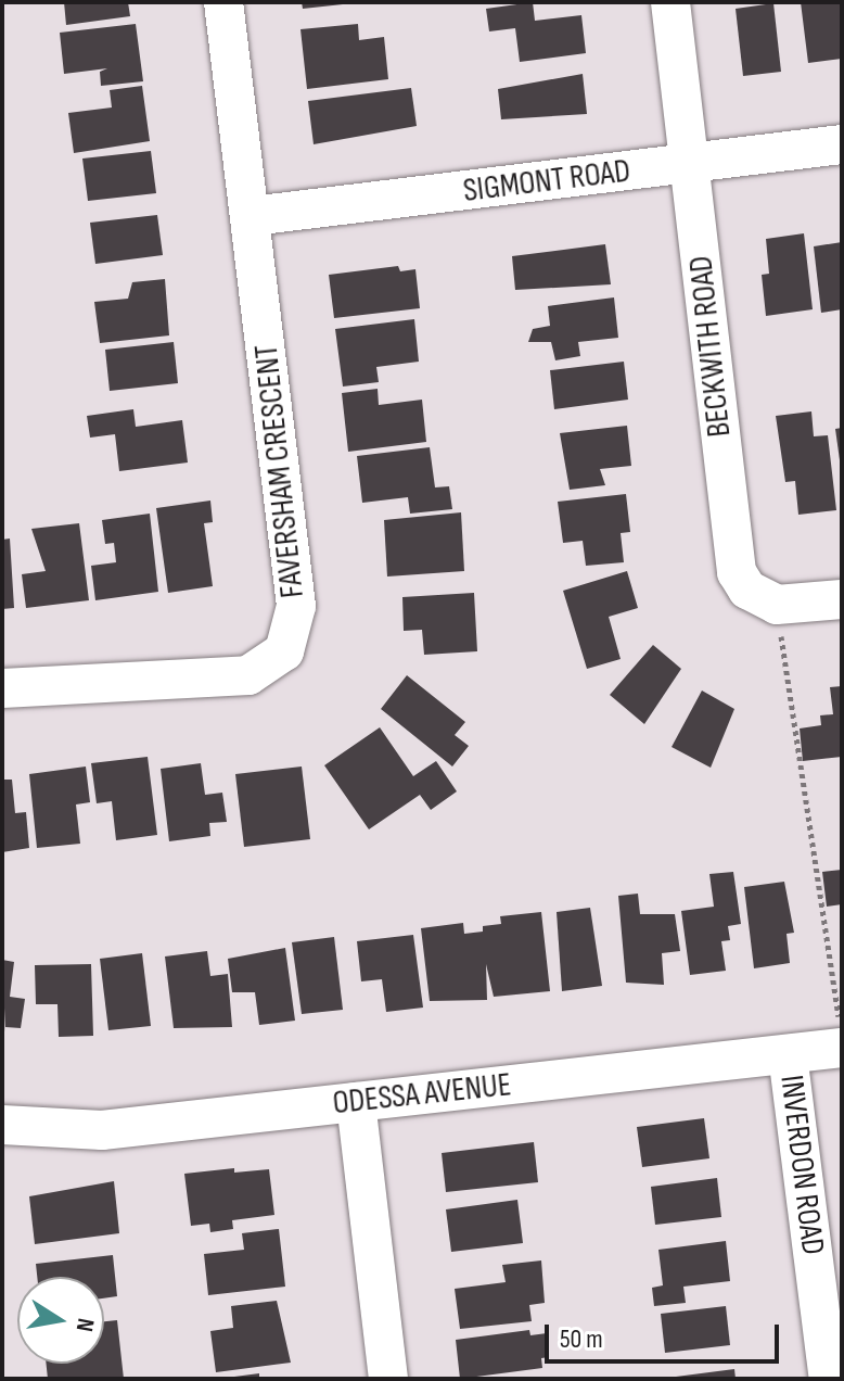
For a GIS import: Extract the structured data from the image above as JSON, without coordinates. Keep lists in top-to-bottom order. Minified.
{"streets":{"street":["SIGMONT ROAD","BECKWITH ROAD","FAVERSHAM CRESCENT","ODESSA AVENUE","INVERDON ROAD"]},"crossings":[["SIGMONT ROAD","BECKWITH ROAD"],["SIGMONT ROAD","FAVERSHAM CRESCENT"],["ODESSA AVENUE","INVERDON ROAD"]],"scale_bar":"50 m","north":"right"}
